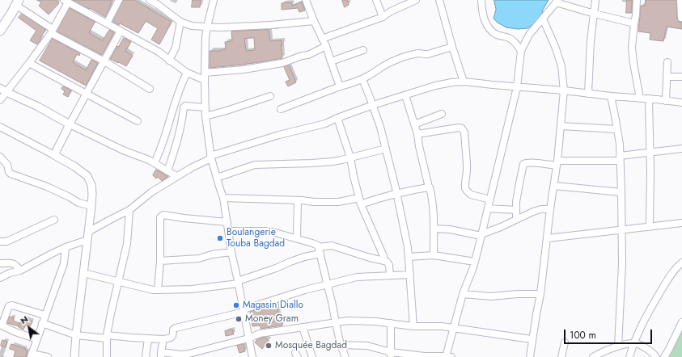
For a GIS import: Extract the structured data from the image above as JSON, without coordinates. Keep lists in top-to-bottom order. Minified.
{"places":["Boulangerie Touba Bagdad","Magasin Diallo","Money Gram","Mosquée Bagdad"],"scale_bar":"100 m","north":"top left"}
